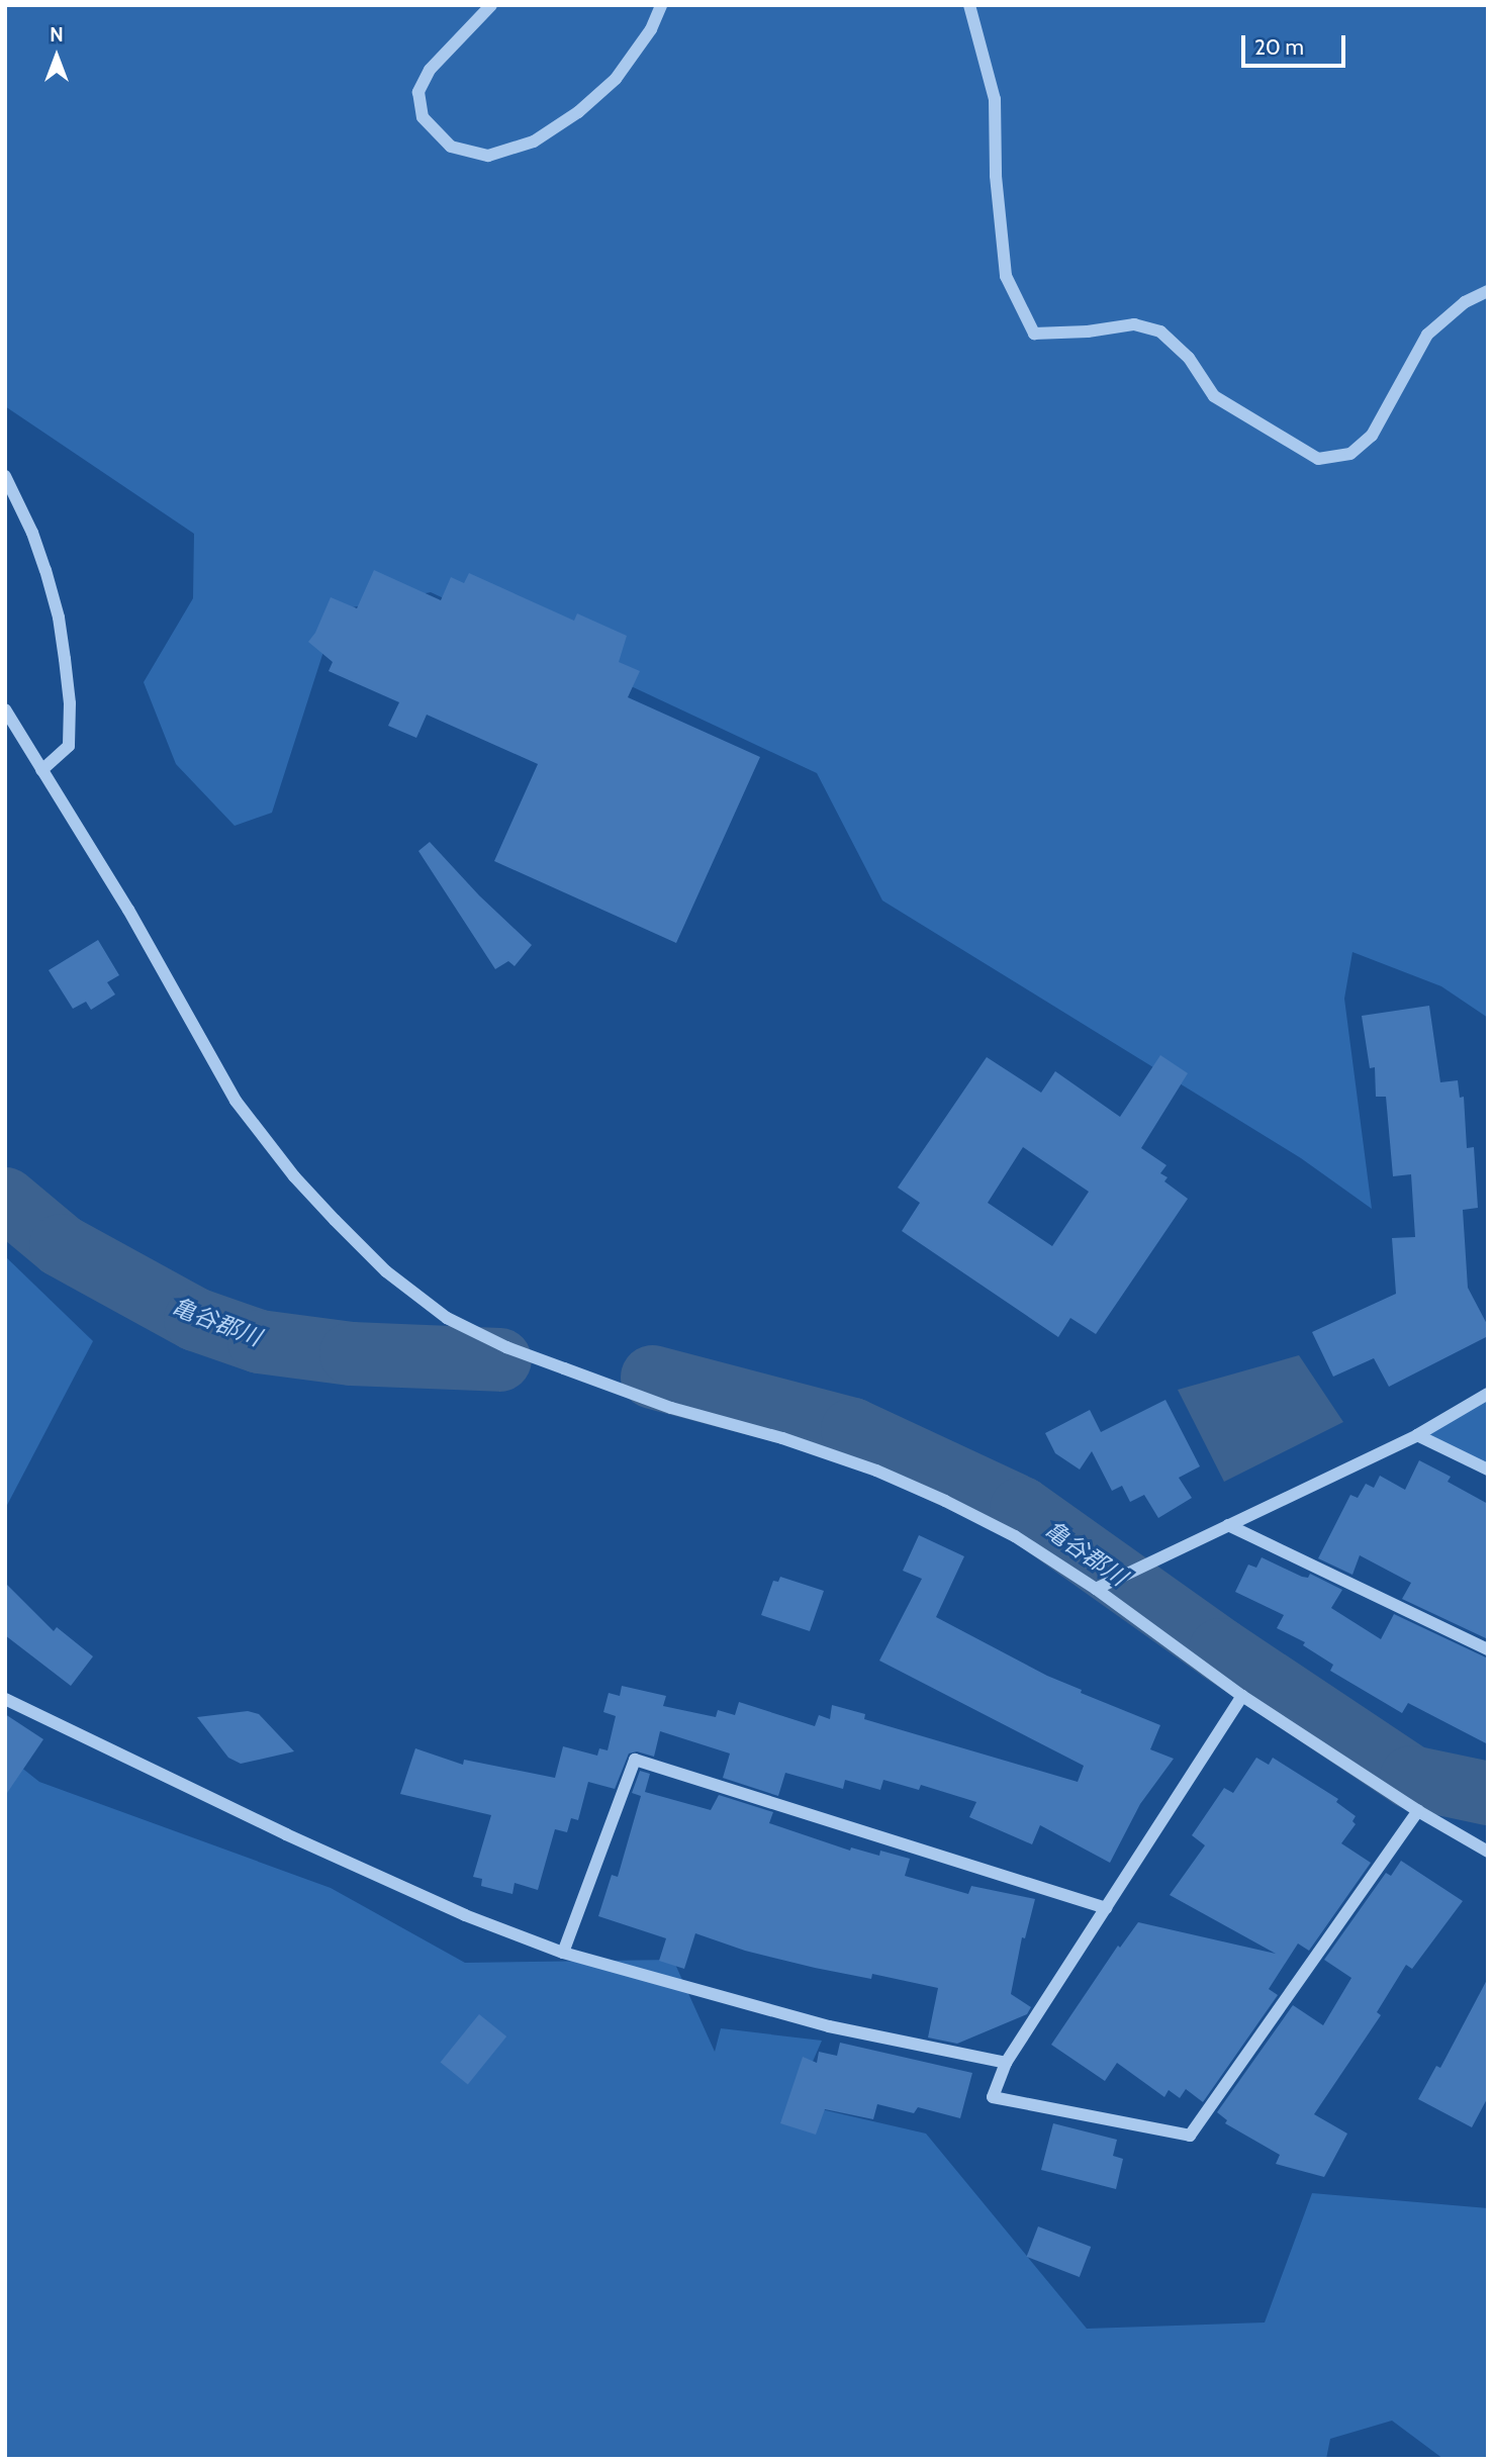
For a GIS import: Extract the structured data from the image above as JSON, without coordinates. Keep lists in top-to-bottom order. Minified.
{"water":["亀谷郡川"],"scale_bar":"20 m","north":"top"}
